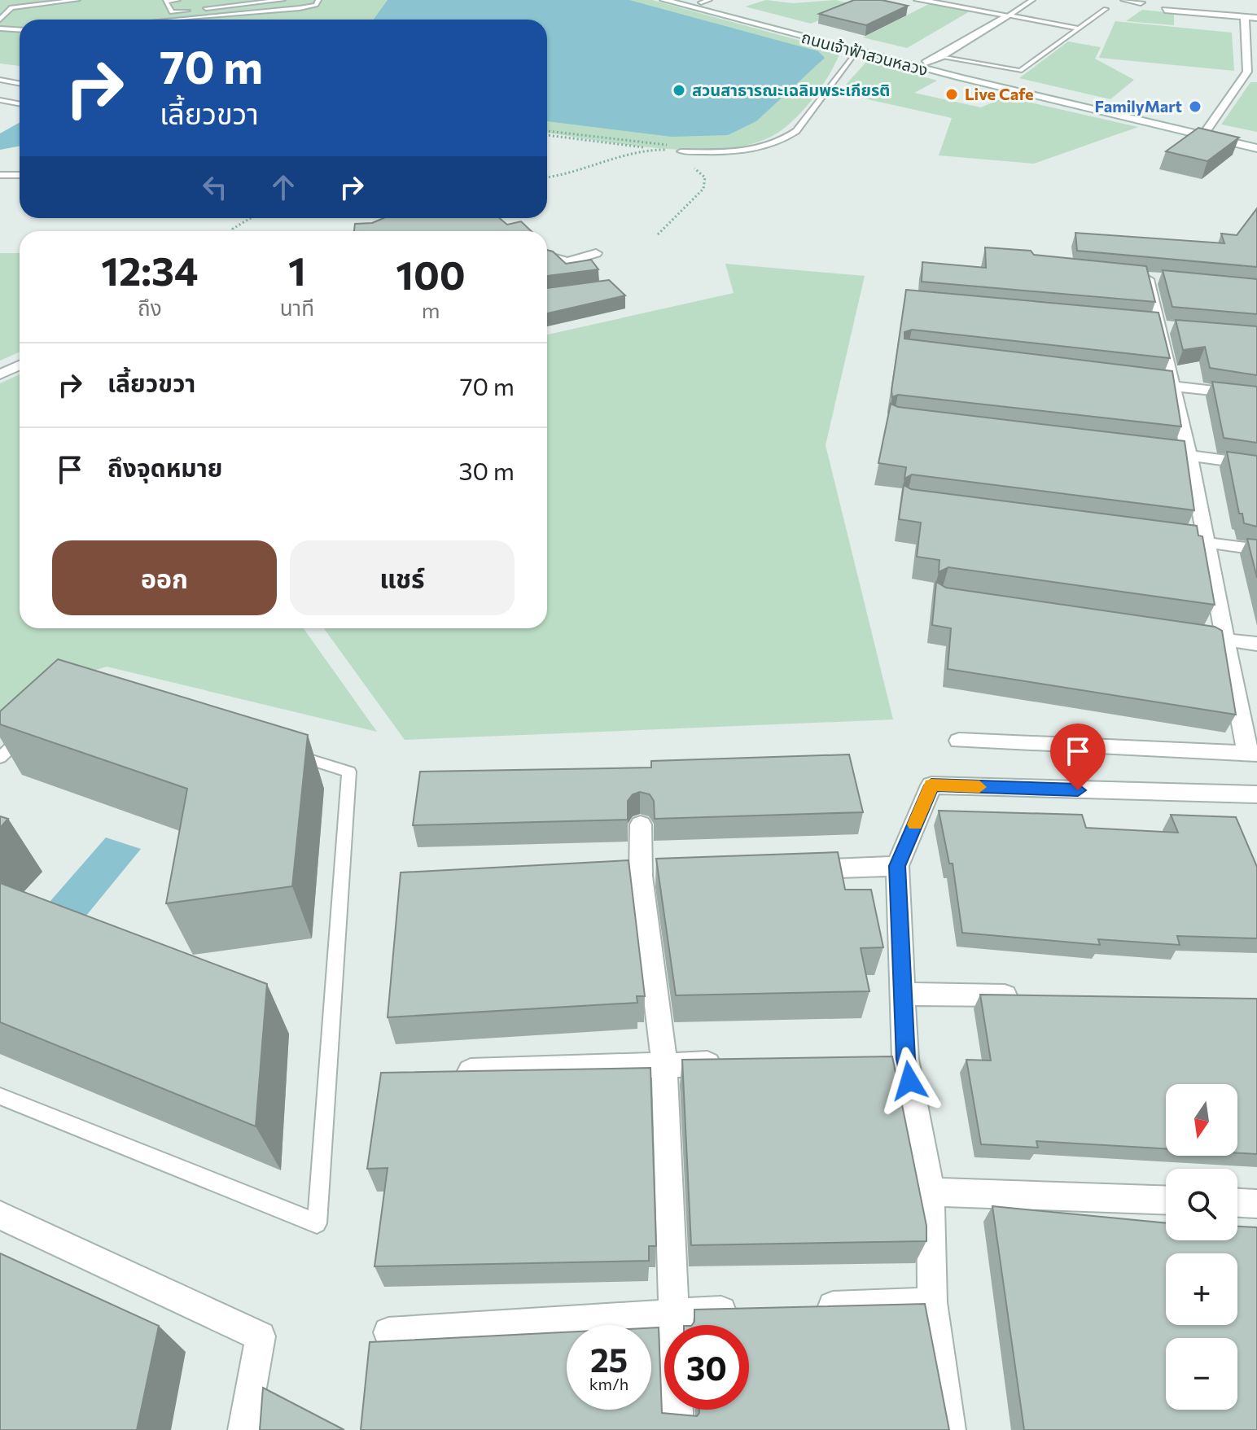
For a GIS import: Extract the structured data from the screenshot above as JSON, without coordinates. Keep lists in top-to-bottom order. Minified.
{"streets":{"street":["ถนนเจ้าฟ้าสวนหลวง"]},"places":["สวนสาธารณะเฉลิมพระเกียรติ","Live Cafe","FamilyMart"],"north":"bottom","page":{"turn":["70 m","เลี้ยวขวา"],"eta":["12:34","ถึง","1","นาที","100","m"],"list":[{"name":"เลี้ยวขวา","value":"70 m"},{"name":"ถึงจุดหมาย","value":"30 m"}],"buttons":["ออก","แชร์"],"map_buttons":["+","−"],"speed":"25 km/h","limit":"30"}}
